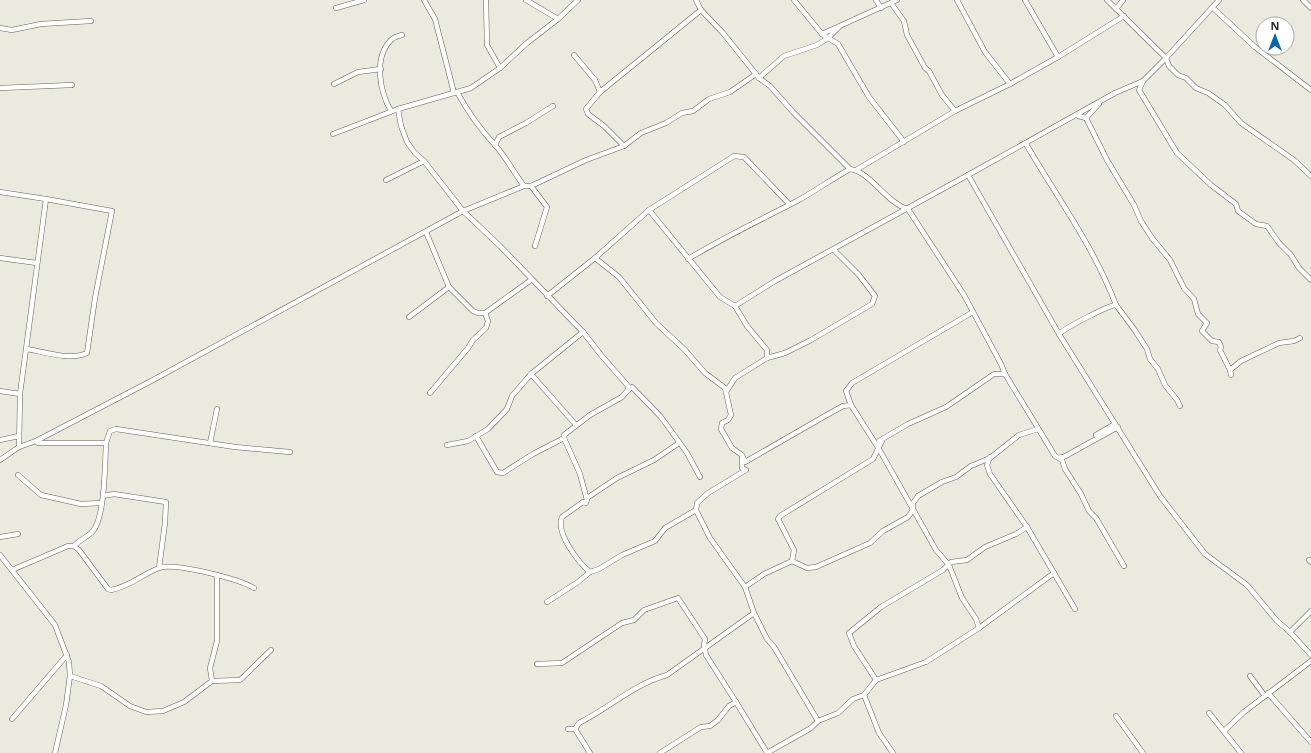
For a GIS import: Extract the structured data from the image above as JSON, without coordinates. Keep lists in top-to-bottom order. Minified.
{"north":"top"}
